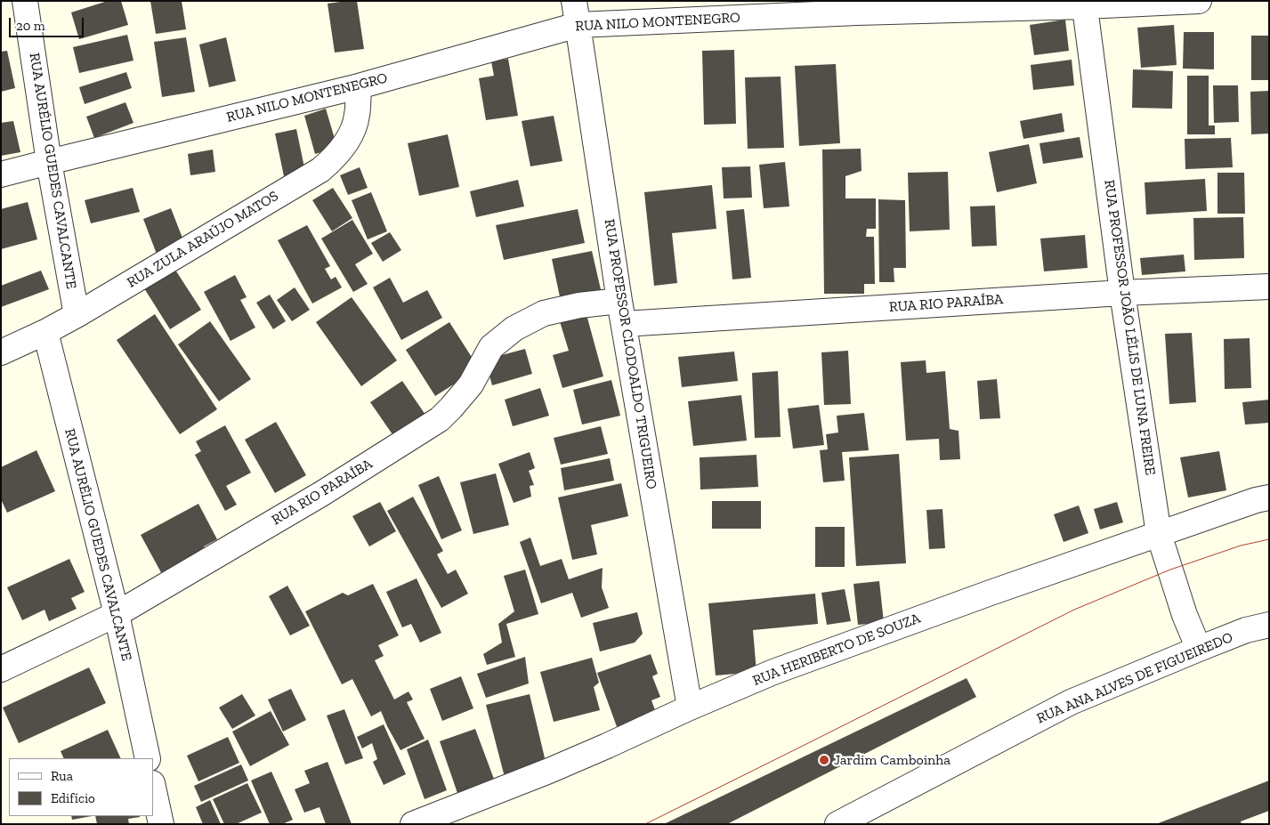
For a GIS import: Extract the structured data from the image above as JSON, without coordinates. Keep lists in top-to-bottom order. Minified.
{"streets":{"street":["RUA NILO MONTENEGRO","RUA AURÉLIO GUEDES CAVALCANTE","RUA ZULA ARAÚJO MATOS","RUA RIO PARAÍBA","RUA PROFESSOR JOÃO LÉLIS DE LUNA FREIRE","RUA PROFESSOR CLODOALDO TRIGUEIRO","RUA HERIBERTO DE SOUZA","RUA ANA ALVES DE FIGUEIREDO"]},"crossings":[["RUA NILO MONTENEGRO","RUA AURÉLIO GUEDES CAVALCANTE"],["RUA NILO MONTENEGRO","RUA ZULA ARAÚJO MATOS"],["RUA NILO MONTENEGRO","RUA PROFESSOR JOÃO LÉLIS DE LUNA FREIRE"],["RUA NILO MONTENEGRO","RUA PROFESSOR CLODOALDO TRIGUEIRO"],["RUA AURÉLIO GUEDES CAVALCANTE","RUA ZULA ARAÚJO MATOS"],["RUA AURÉLIO GUEDES CAVALCANTE","RUA RIO PARAÍBA"],["RUA RIO PARAÍBA","RUA PROFESSOR JOÃO LÉLIS DE LUNA FREIRE"],["RUA RIO PARAÍBA","RUA PROFESSOR CLODOALDO TRIGUEIRO"],["RUA PROFESSOR JOÃO LÉLIS DE LUNA FREIRE","RUA HERIBERTO DE SOUZA"],["RUA PROFESSOR JOÃO LÉLIS DE LUNA FREIRE","RUA ANA ALVES DE FIGUEIREDO"],["RUA PROFESSOR CLODOALDO TRIGUEIRO","RUA HERIBERTO DE SOUZA"]],"places":["Jardim Camboinha"],"legend":["Rua","Edifício"],"scale_bar":"20 m"}
